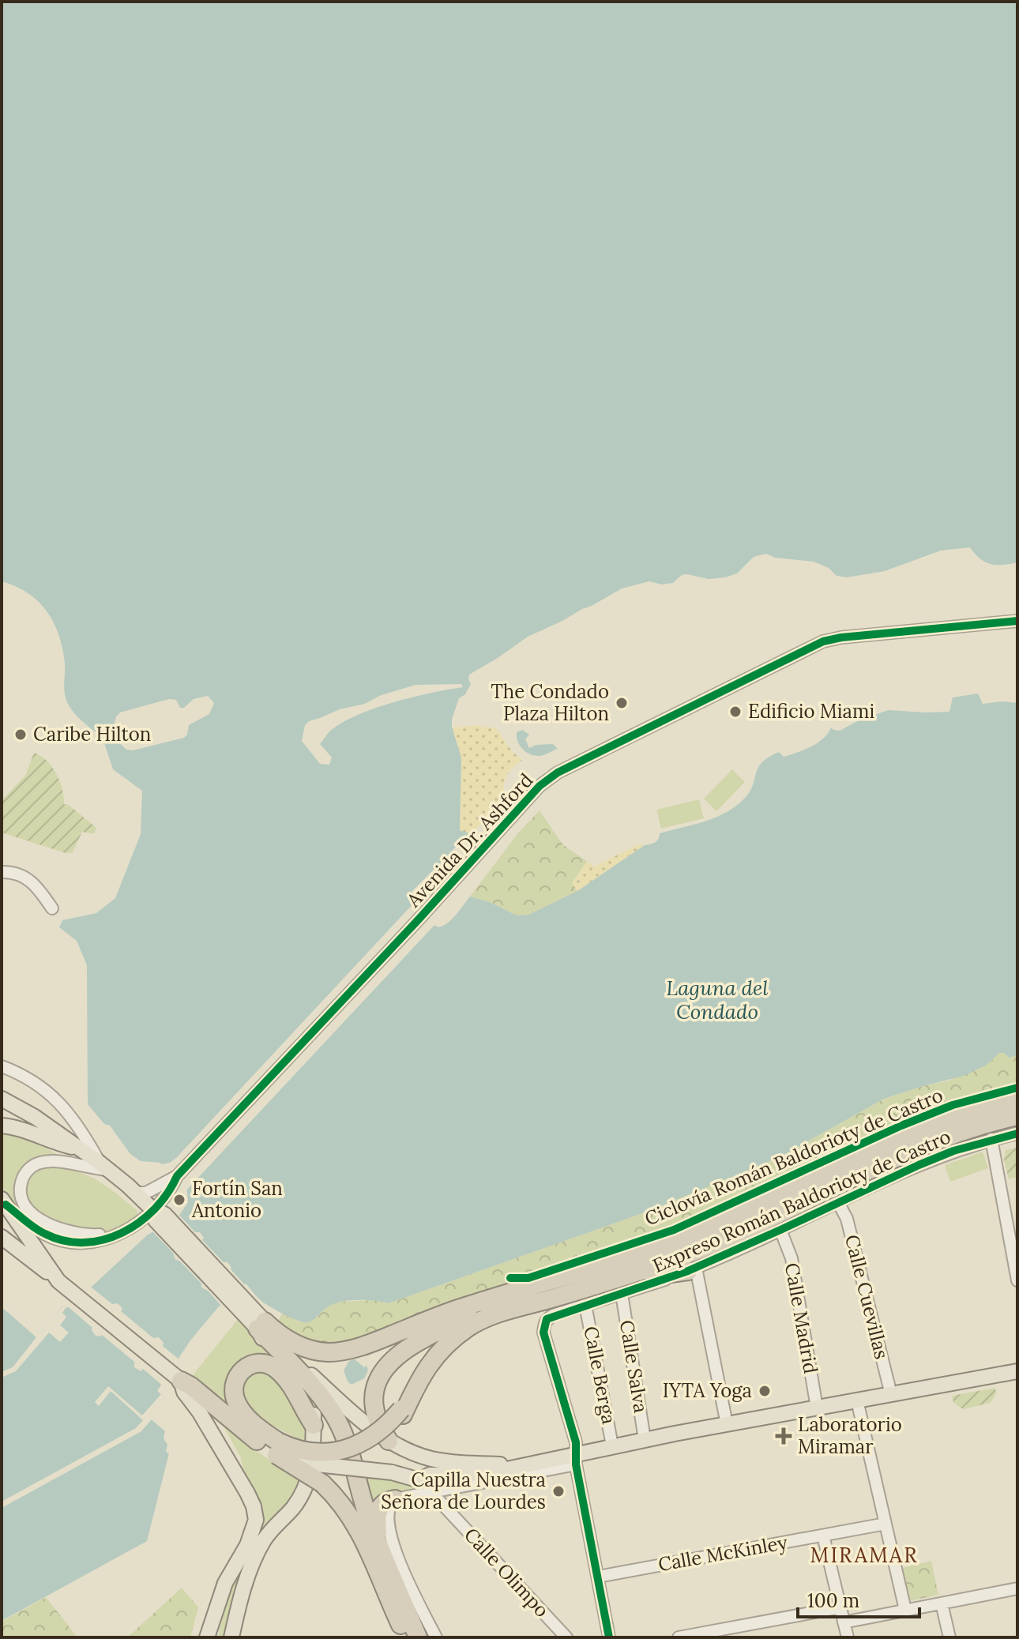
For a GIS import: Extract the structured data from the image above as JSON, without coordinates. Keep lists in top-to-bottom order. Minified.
{"streets":{"highway":["Expreso Román Baldorioty de Castro"],"street":["Avenida Dr. Ashford","Calle Cuevillas","Calle Madrid","Calle Salva","Calle Berga","Calle McKinley","Calle Olimpo"],"cycle path":["Ciclovía Román Baldorioty de Castro"]},"crossings":[["Expreso Román Baldorioty de Castro","Calle Salva"]],"districts":["MIRAMAR"],"water":["Laguna del Condado"],"places":{"other":["The Condado Plaza Hilton","Edificio Miami","Caribe Hilton","Fortín San Antonio","IYTA Yoga","Capilla Nuestra Señora de Lourdes"],"health":["Laboratorio Miramar"]},"scale_bar":"100 m"}
